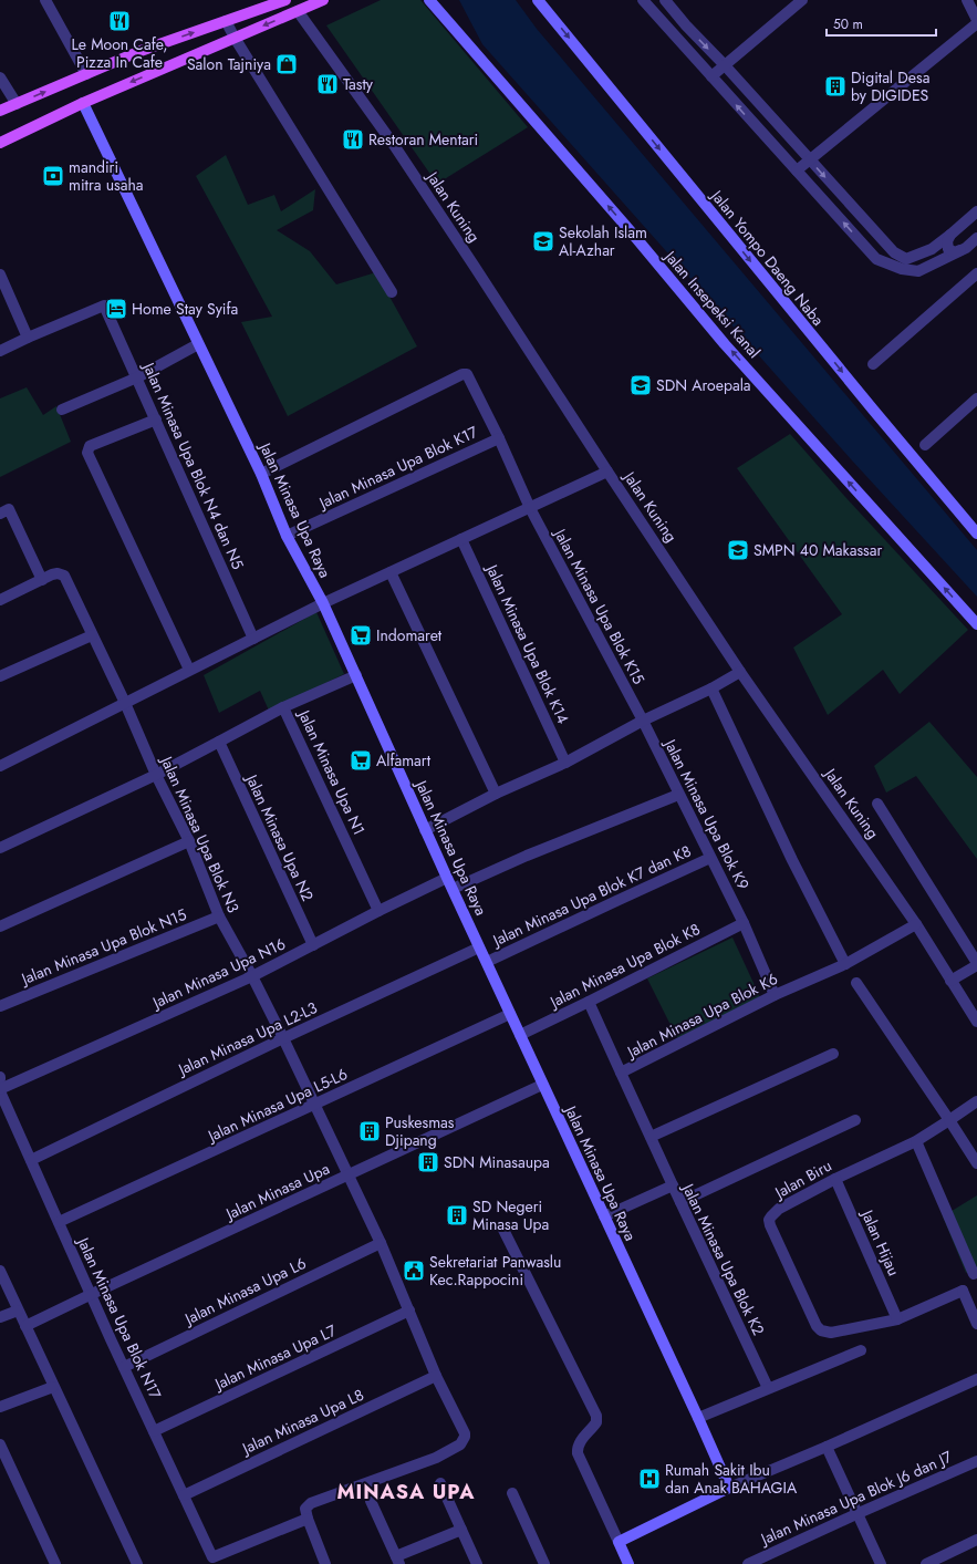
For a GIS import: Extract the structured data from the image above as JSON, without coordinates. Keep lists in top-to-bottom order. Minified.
{"streets":{"street":["Jalan Kuning","Jalan Yompo Daeng Naba","Jalan Insepeksi Kanal","Jalan Minasa Upa Blok N4 dan N5","Jalan Minasa Upa Blok K17","Jalan Minasa Upa Raya","Jalan Minasa Upa Blok K15","Jalan Minasa Upa Blok K14","Jalan Minasa Upa N1","Jalan Minasa Upa Blok K9","Jalan Minasa Upa Blok N3","Jalan Minasa Upa N2","Jalan Minasa Upa Blok K7 dan K8","Jalan Minasa Upa Blok N15","Jalan Minasa Upa Blok K8","Jalan Minasa Upa N16","Jalan Minasa Upa Blok K6","Jalan Minasa Upa L2-L3","Jalan Minasa Upa L5-L6","Jalan Biru","Jalan Minasa Upa","Jalan Hijau","Jalan Minasa Upa Blok K2","Jalan Minasa Upa L6","Jalan Minasa Upa Blok N17","Jalan Minasa Upa L7","Jalan Minasa Upa L8","Jalan Minasa Upa Blok J6 dan J7"]},"crossings":[["Jalan Minasa Upa Blok K17","Jalan Minasa Upa Raya"],["Jalan Minasa Upa Blok K17","Jalan Minasa Upa Blok K15"],["Jalan Minasa Upa Raya","Jalan Minasa Upa Blok K15"],["Jalan Minasa Upa Raya","Jalan Minasa Upa Blok K7 dan K8"],["Jalan Minasa Upa Raya","Jalan Minasa Upa Blok K8"],["Jalan Minasa Upa Raya","Jalan Minasa Upa N16"],["Jalan Minasa Upa Raya","Jalan Minasa Upa L2-L3"],["Jalan Minasa Upa Raya","Jalan Minasa Upa L5-L6"],["Jalan Minasa Upa Raya","Jalan Minasa Upa"],["Jalan Minasa Upa Raya","Jalan Minasa Upa Blok K2"],["Jalan Minasa Upa Blok K15","Jalan Minasa Upa Blok K9"],["Jalan Minasa Upa N1","Jalan Minasa Upa Blok N3"],["Jalan Minasa Upa N1","Jalan Minasa Upa N2"],["Jalan Minasa Upa N1","Jalan Minasa Upa N16"],["Jalan Minasa Upa Blok K9","Jalan Minasa Upa Blok K7 dan K8"],["Jalan Minasa Upa Blok K9","Jalan Minasa Upa Blok K8"],["Jalan Minasa Upa Blok K9","Jalan Minasa Upa Blok K6"],["Jalan Minasa Upa Blok N3","Jalan Minasa Upa Blok N15"],["Jalan Minasa Upa Blok N3","Jalan Minasa Upa N16"],["Jalan Minasa Upa Blok N3","Jalan Minasa Upa L2-L3"],["Jalan Minasa Upa Blok N3","Jalan Minasa Upa L5-L6"],["Jalan Minasa Upa Blok N3","Jalan Minasa Upa"],["Jalan Minasa Upa Blok N3","Jalan Minasa Upa L6"],["Jalan Minasa Upa Blok N3","Jalan Minasa Upa Blok N17"],["Jalan Minasa Upa Blok N3","Jalan Minasa Upa L7"],["Jalan Minasa Upa Blok N3","Jalan Minasa Upa L8"],["Jalan Minasa Upa N2","Jalan Minasa Upa N16"],["Jalan Minasa Upa Blok K8","Jalan Minasa Upa Blok K6"],["Jalan Minasa Upa N16","Jalan Minasa Upa Blok N17"],["Jalan Minasa Upa L2-L3","Jalan Minasa Upa Blok N17"],["Jalan Minasa Upa L5-L6","Jalan Minasa Upa Blok N17"],["Jalan Biru","Jalan Hijau"],["Jalan Minasa Upa","Jalan Minasa Upa Blok N17"],["Jalan Minasa Upa L6","Jalan Minasa Upa Blok N17"],["Jalan Minasa Upa Blok N17","Jalan Minasa Upa L7"],["Jalan Minasa Upa Blok N17","Jalan Minasa Upa L8"]],"one_way":["Jalan Insepeksi Kanal"],"districts":["MINASA UPA"],"places":{"restaurant":["Le Moon Cafe, Pizza In Cafe","Tasty","Restoran Mentari"],"shop":["Salon Tajniya"],"building":["Digital Desa by DIGIDES","Puskesmas Djipang","SDN Minasaupa","SD Negeri Minasa Upa"],"bank":["mandiri mitra usaha"],"school or university":["Sekolah Islam Al-Azhar","SDN Aroepala","SMPN 40 Makassar"],"hotel":["Home Stay Syifa"],"supermarket":["Indomaret","Alfamart"],"public building":["Sekretariat Panwaslu Kec.Rappocini"],"hospital":["Rumah Sakit Ibu dan Anak BAHAGIA"]},"scale_bar":"50 m"}
